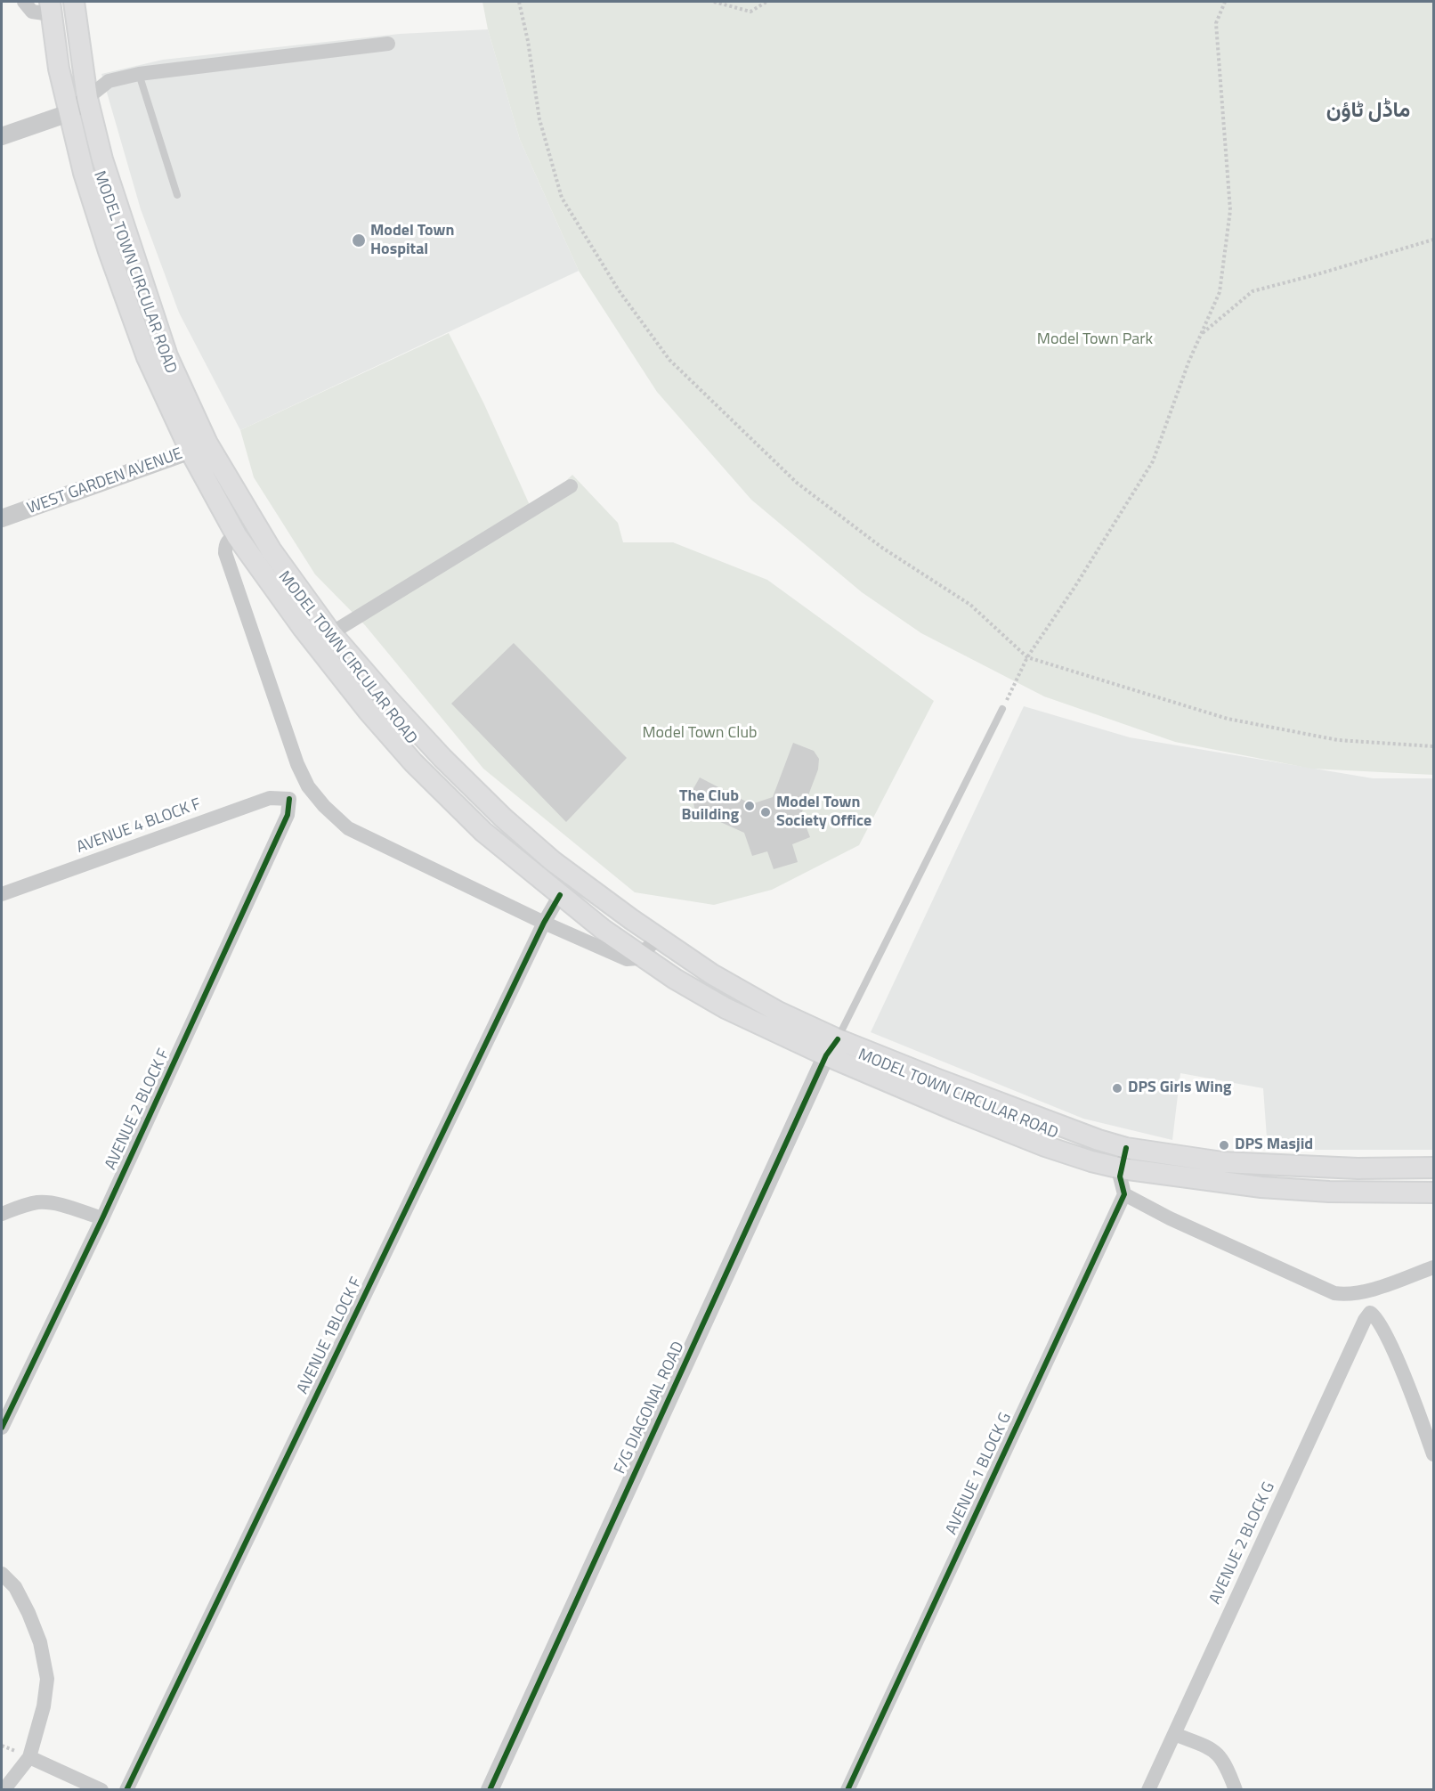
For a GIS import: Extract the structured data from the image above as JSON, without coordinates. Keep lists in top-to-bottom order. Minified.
{"streets":{"main road":["MODEL TOWN CIRCULAR ROAD"],"street":["WEST GARDEN AVENUE","AVENUE 4 BLOCK F","AVENUE 2 BLOCK F","AVENUE 1BLOCK F","F/G DIAGONAL ROAD","AVENUE 1 BLOCK G","AVENUE 2 BLOCK G"]},"crossings":[["MODEL TOWN CIRCULAR ROAD","WEST GARDEN AVENUE"],["MODEL TOWN CIRCULAR ROAD","AVENUE 1BLOCK F"],["MODEL TOWN CIRCULAR ROAD","F/G DIAGONAL ROAD"],["AVENUE 4 BLOCK F","AVENUE 2 BLOCK F"]],"districts":["ماڈل ٹاؤن"],"parks":["Model Town Park","Model Town Club"],"places":["Model Town Hospital","The Club Building","Model Town Society Office","DPS Girls Wing","DPS Masjid"]}
